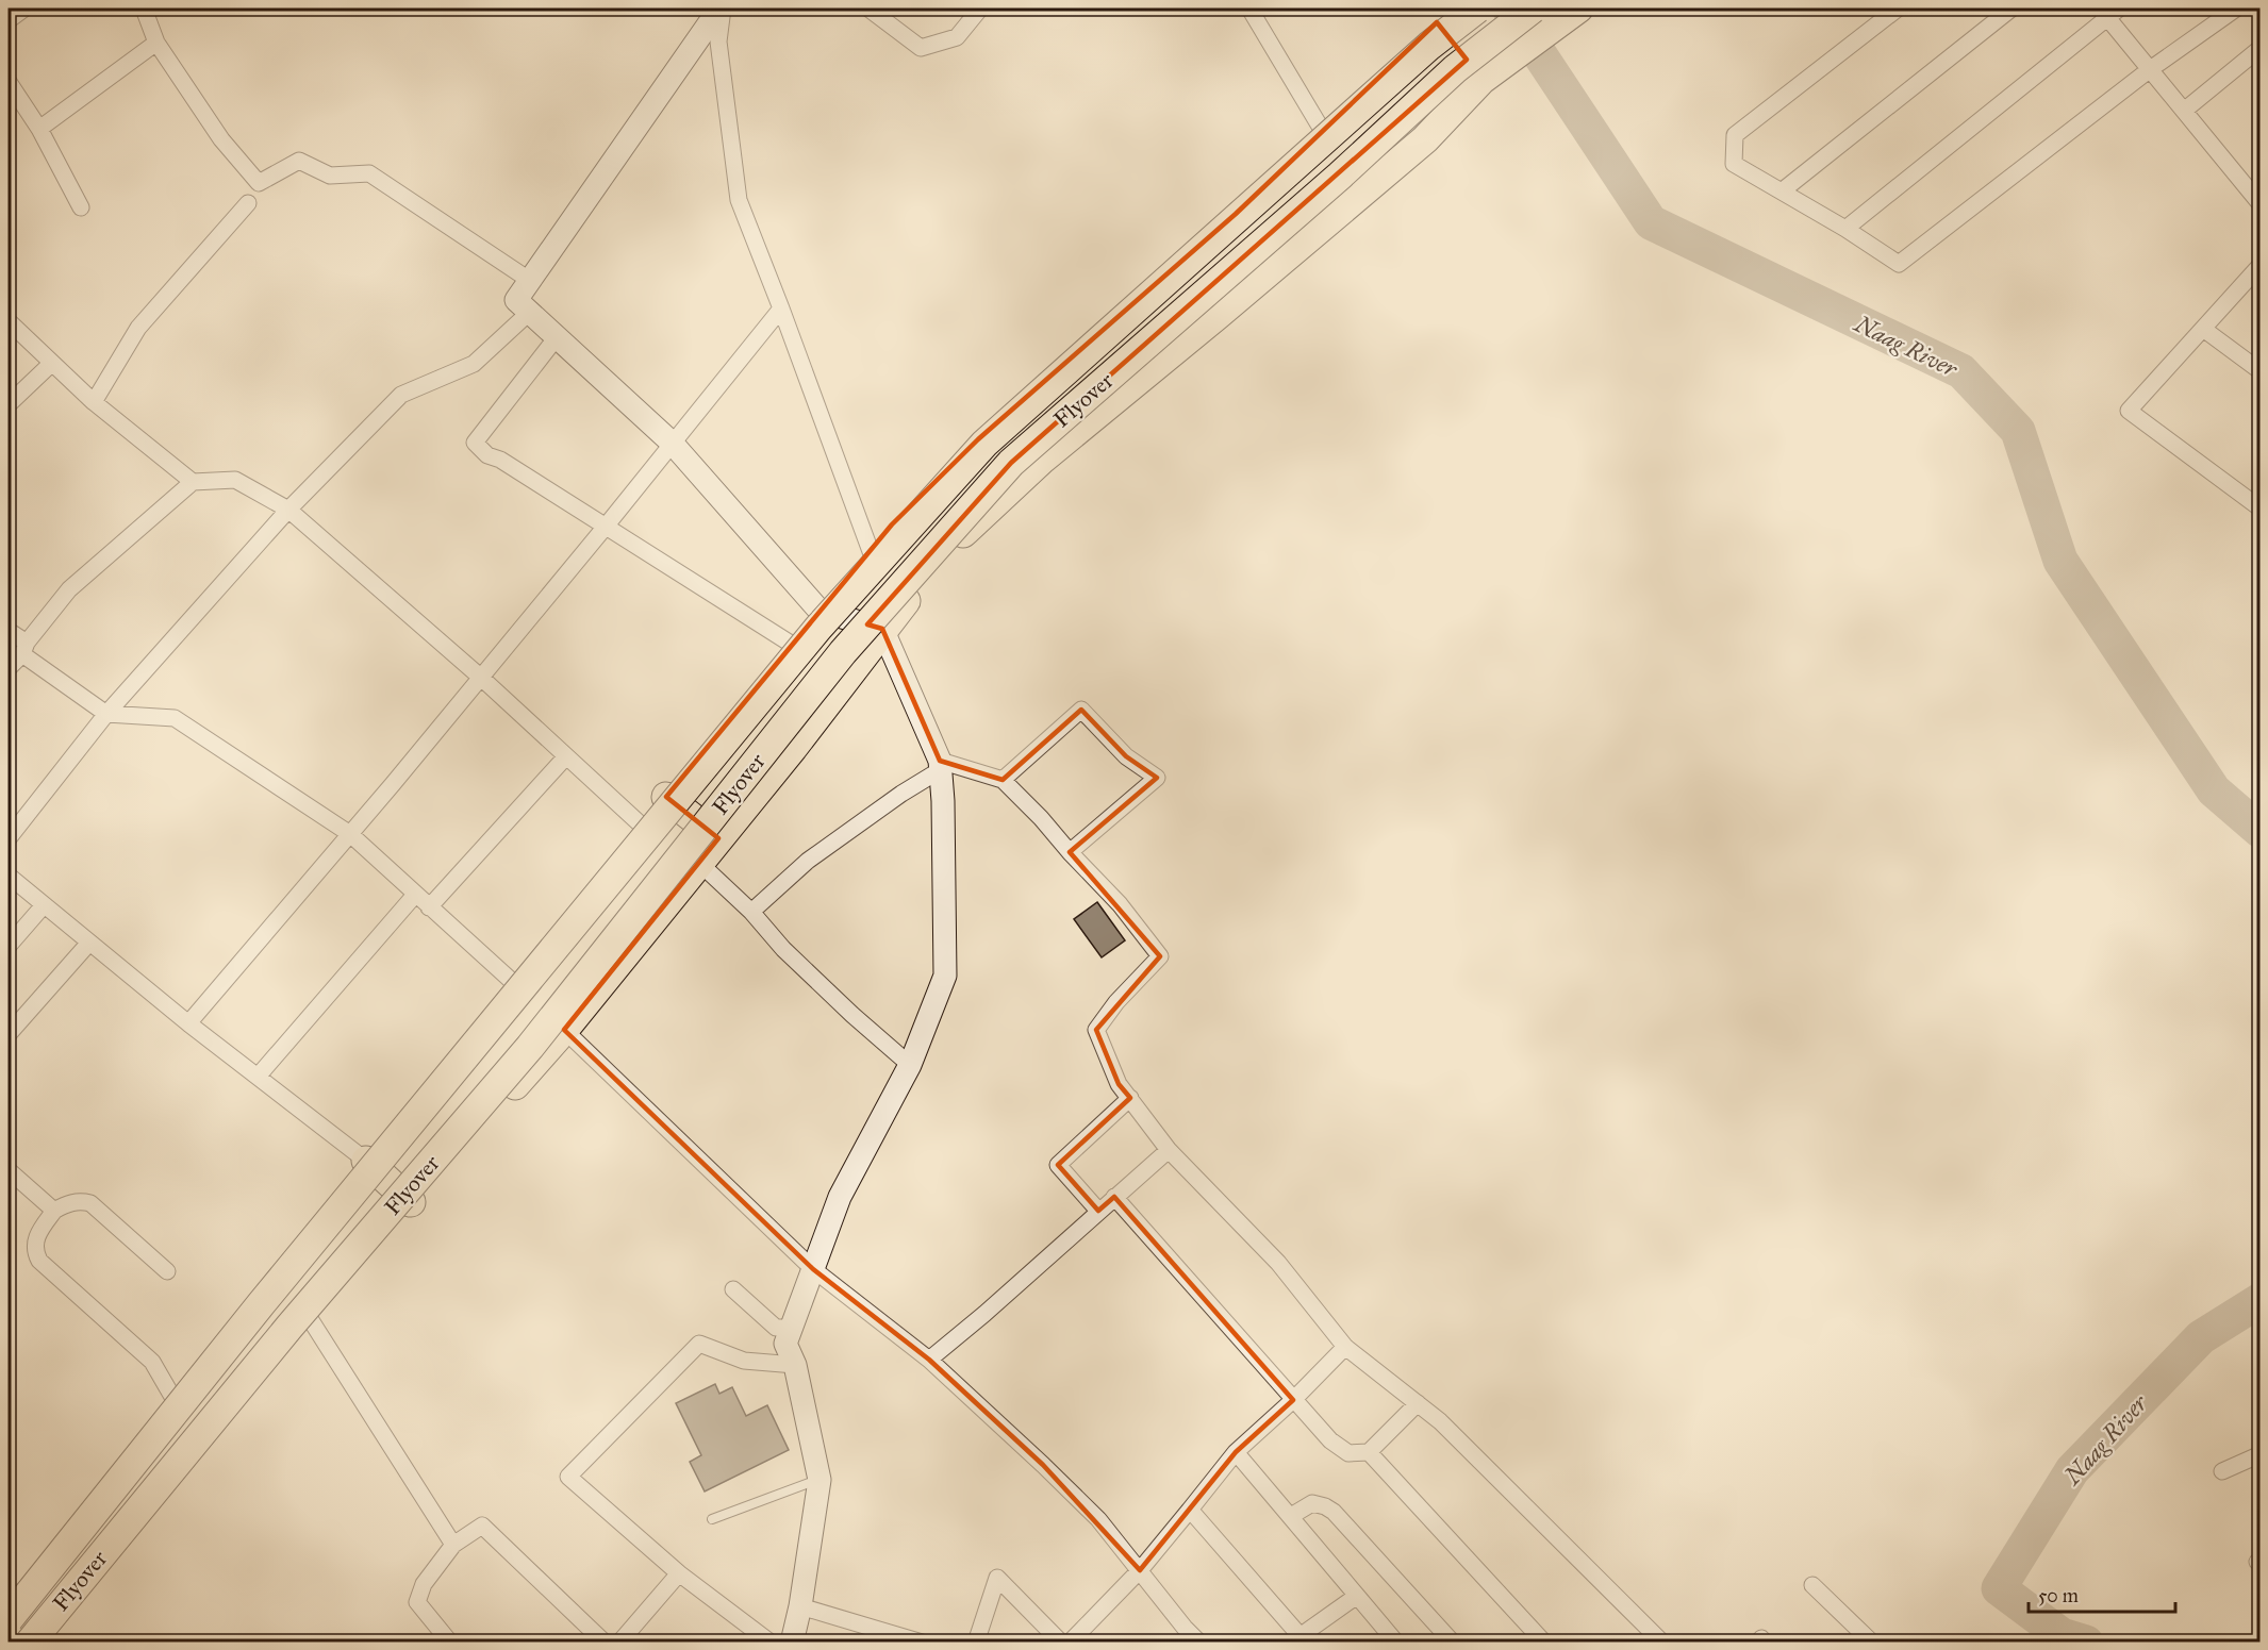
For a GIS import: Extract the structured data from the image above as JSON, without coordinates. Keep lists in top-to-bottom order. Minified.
{"streets":{"highway":["Flyover"]},"water":["Naag River"],"scale_bar":"50 m"}
